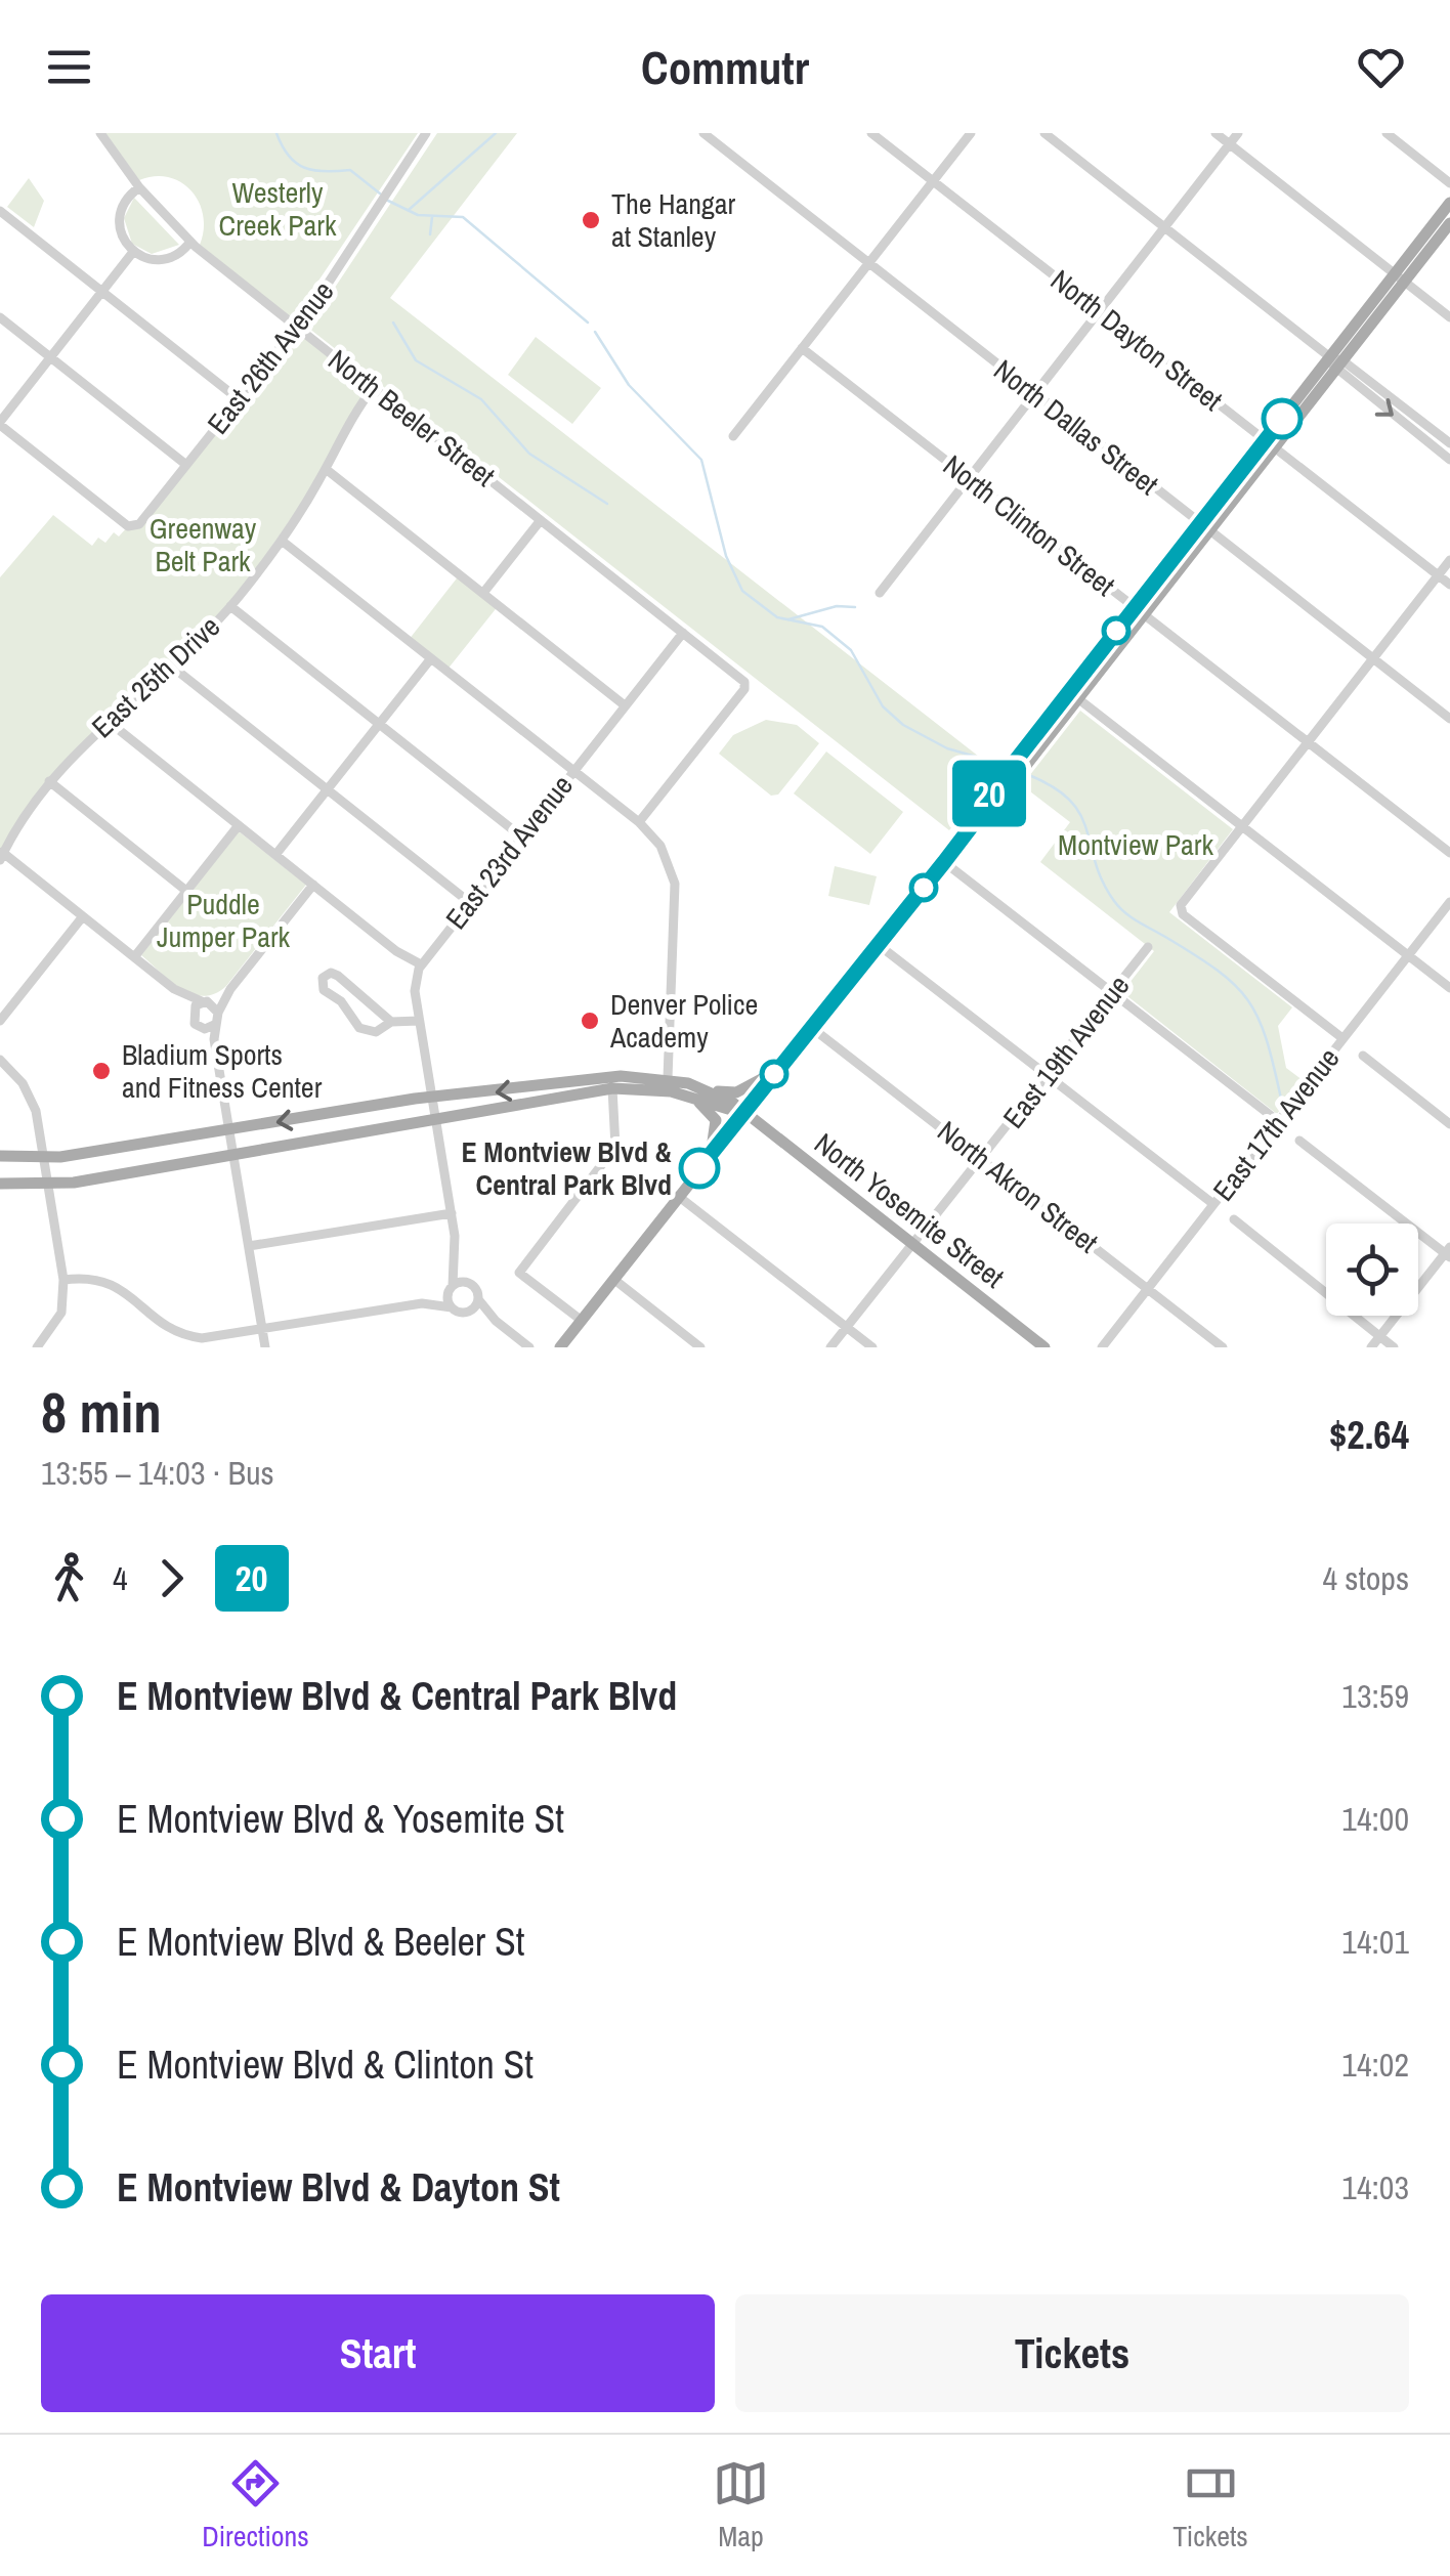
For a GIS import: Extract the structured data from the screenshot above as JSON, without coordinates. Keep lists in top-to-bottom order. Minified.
{"streets":{"main road":["North Yosemite Street"],"street":["North Dayton Street","East 26th Avenue","North Beeler Street","North Dallas Street","North Clinton Street","East 25th Drive","East 23rd Avenue","East 19th Avenue","East 17th Avenue","North Akron Street"]},"crossings":[["East 26th Avenue","North Beeler Street"],["North Beeler Street","East 25th Drive"],["North Beeler Street","East 23rd Avenue"],["East 19th Avenue","North Akron Street"],["East 19th Avenue","North Yosemite Street"],["East 17th Avenue","North Akron Street"]],"parks":["Westerly Creek Park","Greenway Belt Park","Montview Park","Puddle Jumper Park"],"places":["The Hangar at Stanley","Denver Police Academy","Bladium Sports and Fitness Center","E Montview Blvd & Central Park Blvd"],"lines":["bus line 20"],"page":{"header":"Commutr","on_map":"20","heading":["8 min","13:55 – 14:03 · Bus","$2.64"],"legs":["4","20","4 stops"],"list":[{"name":"E Montview Blvd & Central Park Blvd","value":"13:59"},{"name":"E Montview Blvd & Yosemite St","value":"14:00"},{"name":"E Montview Blvd & Beeler St","value":"14:01"},{"name":"E Montview Blvd & Clinton St","value":"14:02"},{"name":"E Montview Blvd & Dayton St","value":"14:03"}],"buttons":["Start","Tickets"],"tabs":["Directions","Map","Tickets"]}}
